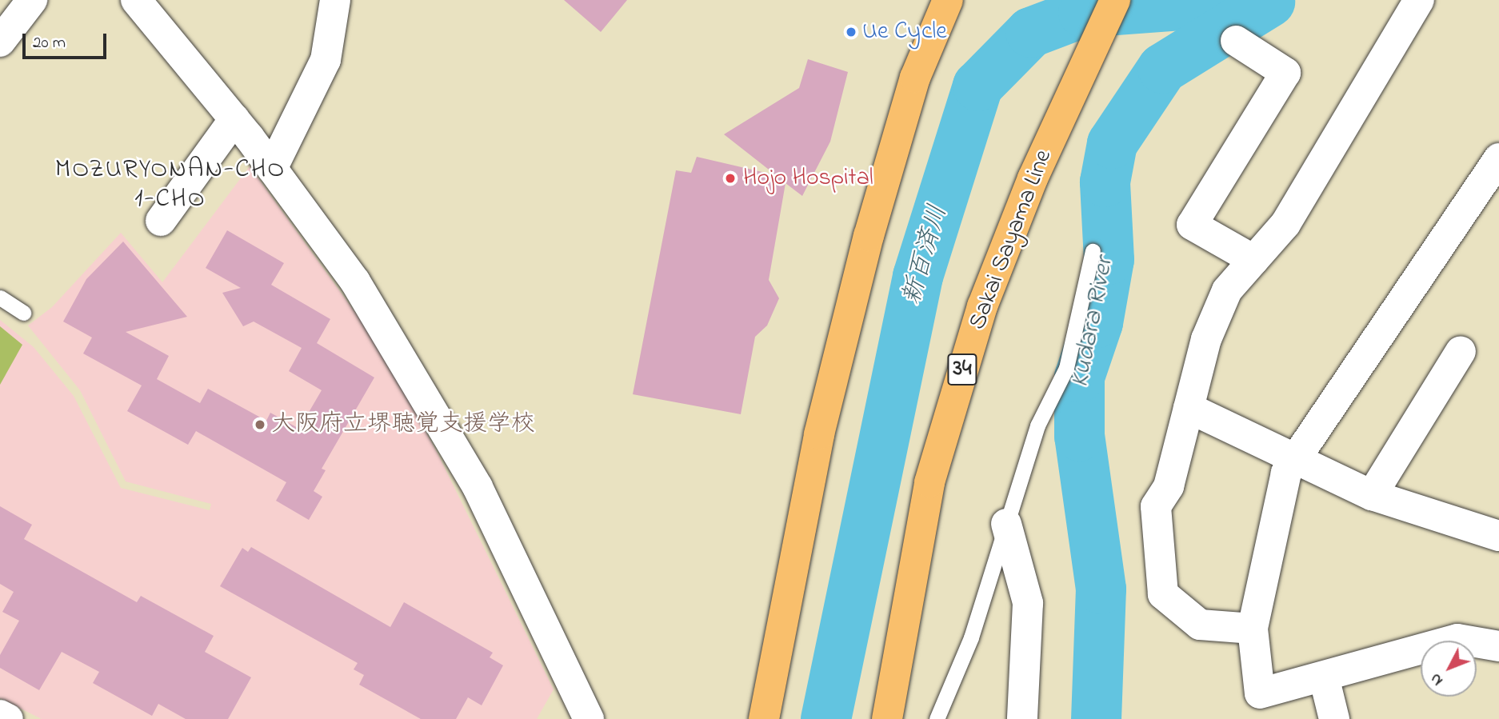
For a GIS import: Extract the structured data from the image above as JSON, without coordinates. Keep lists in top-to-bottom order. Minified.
{"streets":{"main road":["Sakai Sayama Line","34"]},"districts":["MOZURYONAN-CHO 1-CHO"],"water":["新百済川","Kudara River"],"places":["Ue Cycle","Hojo Hospital","大阪府立堺聴覚支援学校"],"scale_bar":"20 m","north":"bottom left"}
